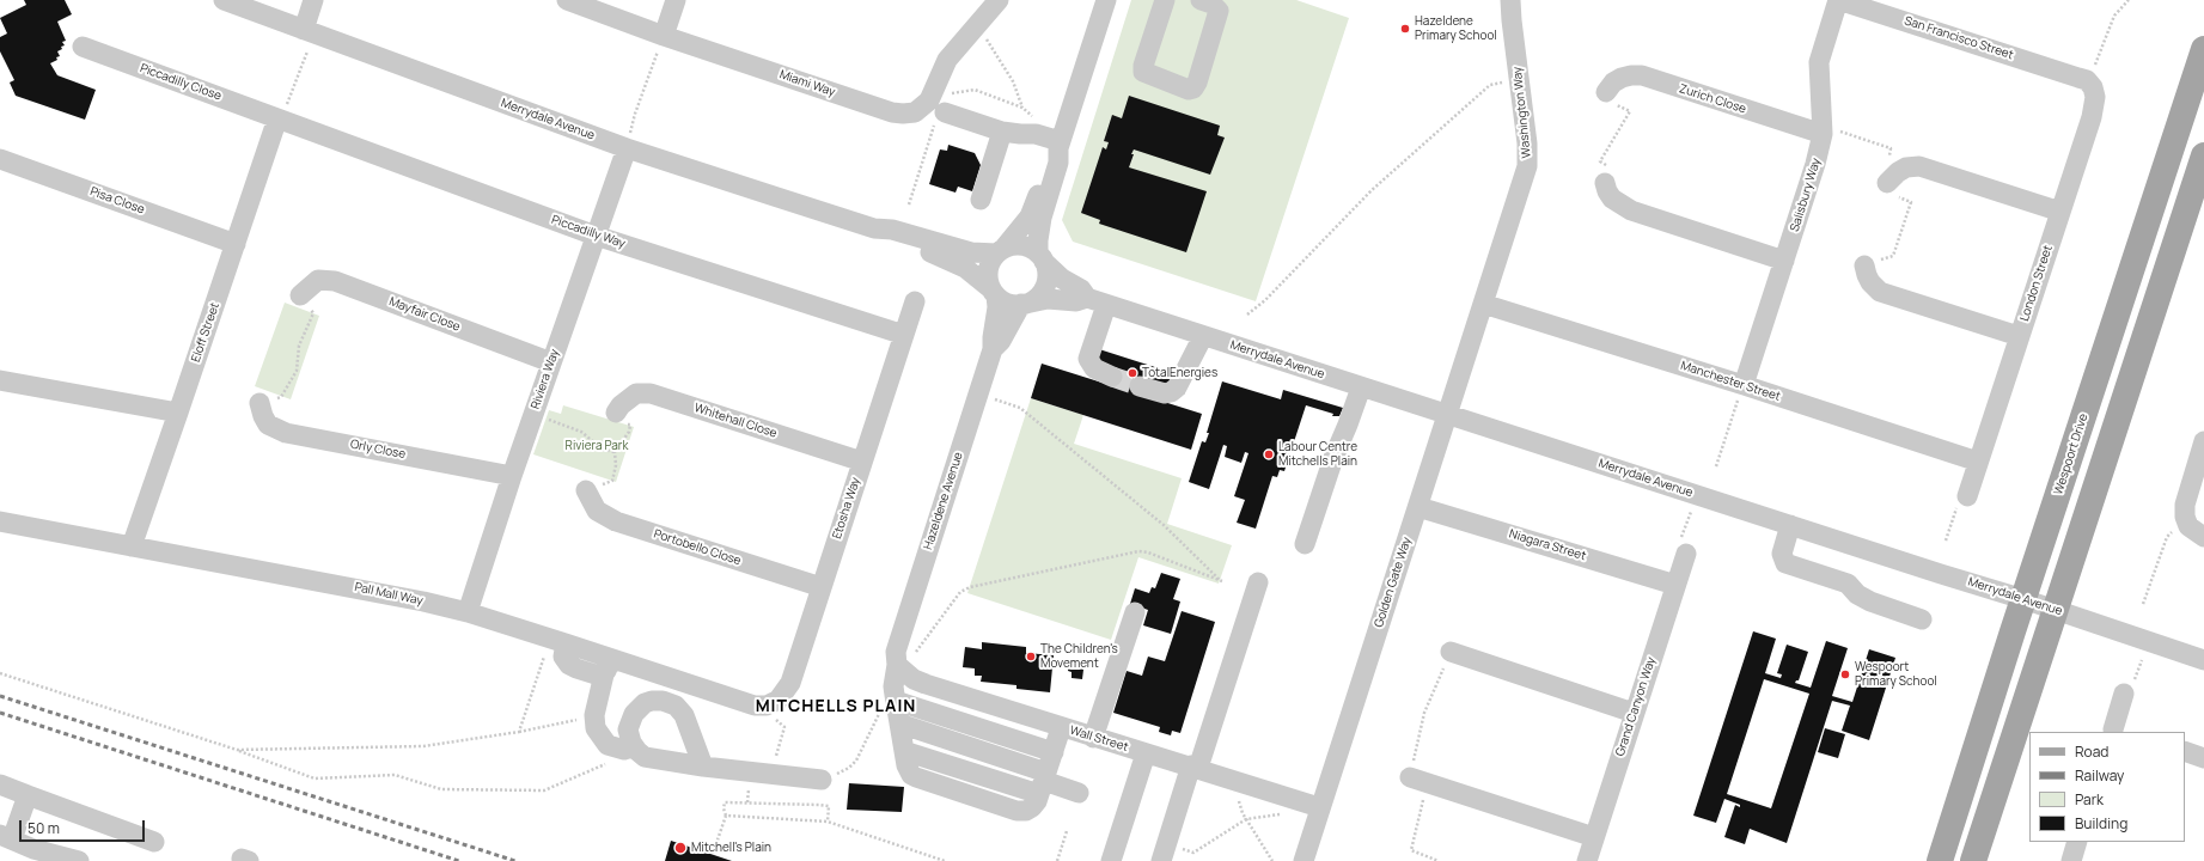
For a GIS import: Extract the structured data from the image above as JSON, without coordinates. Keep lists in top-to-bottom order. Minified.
{"streets":{"main road":["Wespoort Drive"],"street":["San Francisco Street","Piccadilly Close","Miami Way","Zurich Close","Washington Way","Merrydale Avenue","Salisbury Way","Pisa Close","Piccadilly Way","London Street","Mayfair Close","Eloff Street","Riviera Way","Manchester Street","Whitehall Close","Orly Close","Hazeldene Avenue","Etosha Way","Niagara Street","Portobello Close","Golden Gate Way","Pall Mall Way","Grand Canyon Way","Wall Street"]},"crossings":[["San Francisco Street","Salisbury Way"],["San Francisco Street","London Street"],["Piccadilly Close","Piccadilly Way"],["Piccadilly Close","Eloff Street"],["Zurich Close","Salisbury Way"],["Washington Way","Manchester Street"],["Washington Way","Golden Gate Way"],["Merrydale Avenue","Riviera Way"],["Merrydale Avenue","Wespoort Drive"],["Merrydale Avenue","Hazeldene Avenue"],["Merrydale Avenue","Golden Gate Way"],["Salisbury Way","Manchester Street"],["Pisa Close","Eloff Street"],["Piccadilly Way","Eloff Street"],["Piccadilly Way","Riviera Way"],["Piccadilly Way","Etosha Way"],["London Street","Manchester Street"],["Mayfair Close","Riviera Way"],["Eloff Street","Pall Mall Way"],["Riviera Way","Orly Close"],["Riviera Way","Pall Mall Way"],["Manchester Street","Golden Gate Way"],["Whitehall Close","Etosha Way"],["Hazeldene Avenue","Wall Street"],["Etosha Way","Portobello Close"],["Etosha Way","Pall Mall Way"],["Niagara Street","Golden Gate Way"],["Niagara Street","Grand Canyon Way"],["Golden Gate Way","Wall Street"]],"districts":["MITCHELLS PLAIN"],"parks":["Riviera Park"],"places":["Hazeldene Primary School","TotalEnergies","Labour Centre Mitchells Plain","The Children's Movement","Wespoort Primary School","Mitchell's Plain"],"legend":["Road","Railway","Park","Building"],"scale_bar":"50 m"}
